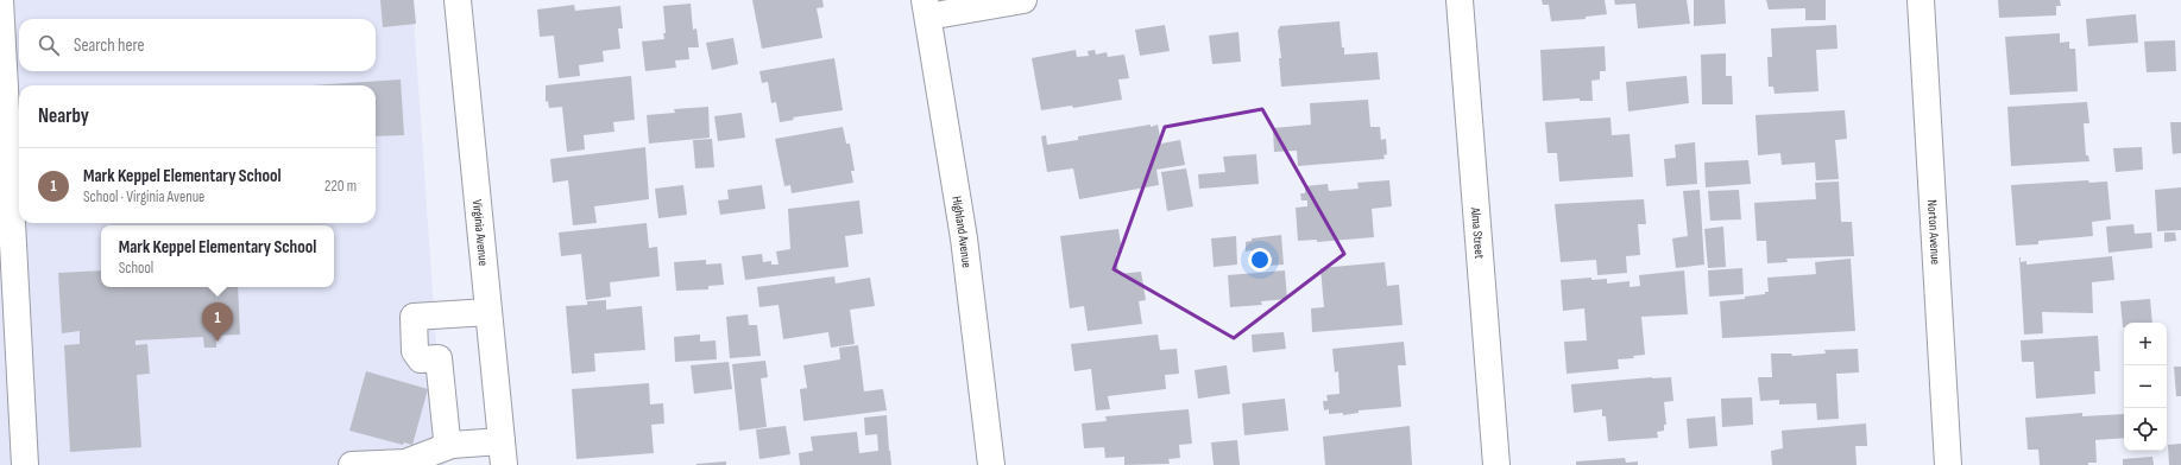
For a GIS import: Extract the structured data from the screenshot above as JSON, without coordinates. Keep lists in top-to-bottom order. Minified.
{"streets":{"street":["Virginia Avenue","Highland Avenue","Alma Street","Norton Avenue"]},"page":{"search":"Search here","heading":"Nearby","list":[{"mark":"1","name":"Mark Keppel Elementary School","note":"School · Virginia Avenue","value":"220 m"}],"popup":["Mark Keppel Elementary School","School"],"pins":"1","map_buttons":["+","−"]}}
